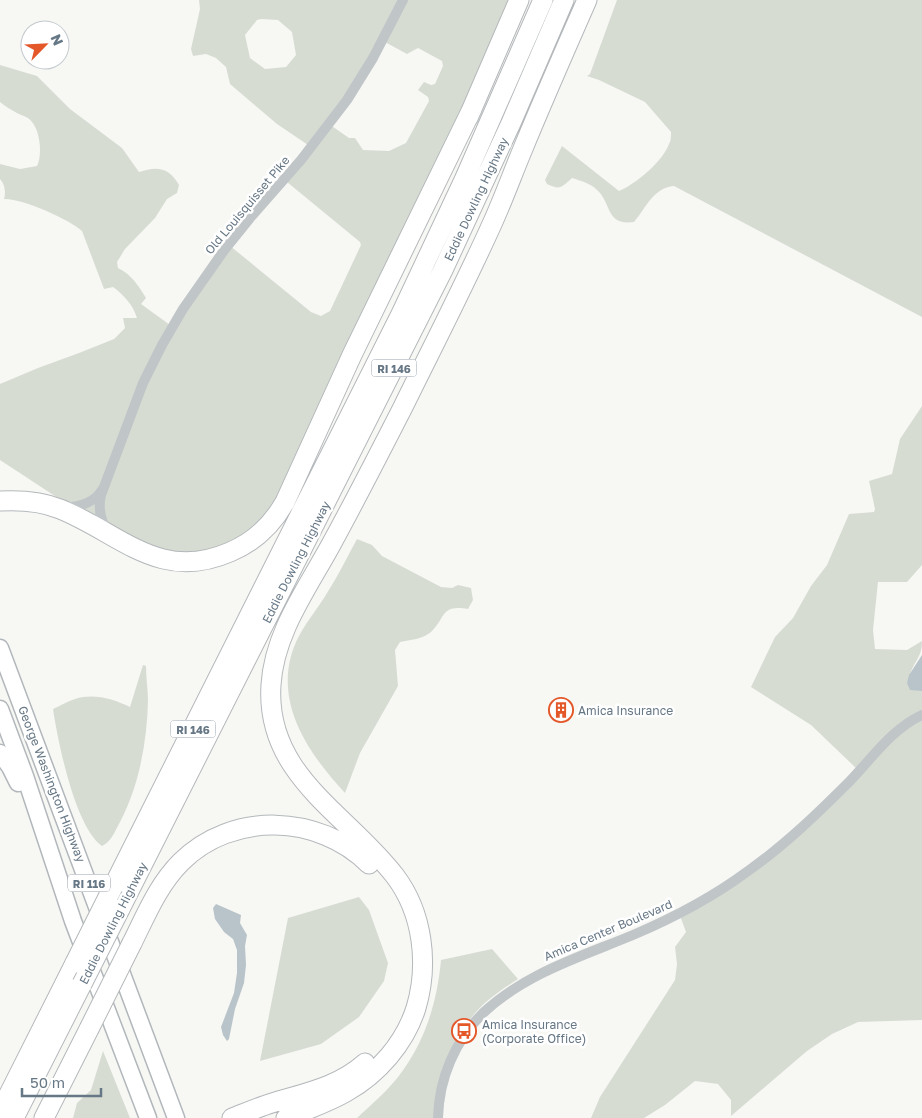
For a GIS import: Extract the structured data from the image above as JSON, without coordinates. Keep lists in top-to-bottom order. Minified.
{"streets":{"highway":["Eddie Dowling Highway","RI 146"],"main road":["George Washington Highway","RI 116"],"street":["Old Louisquisset Pike","Amica Center Boulevard"]},"places":{"building":["Amica Insurance"],"bus stop":["Amica Insurance (Corporate Office)"]},"scale_bar":"50 m","north":"top right"}
